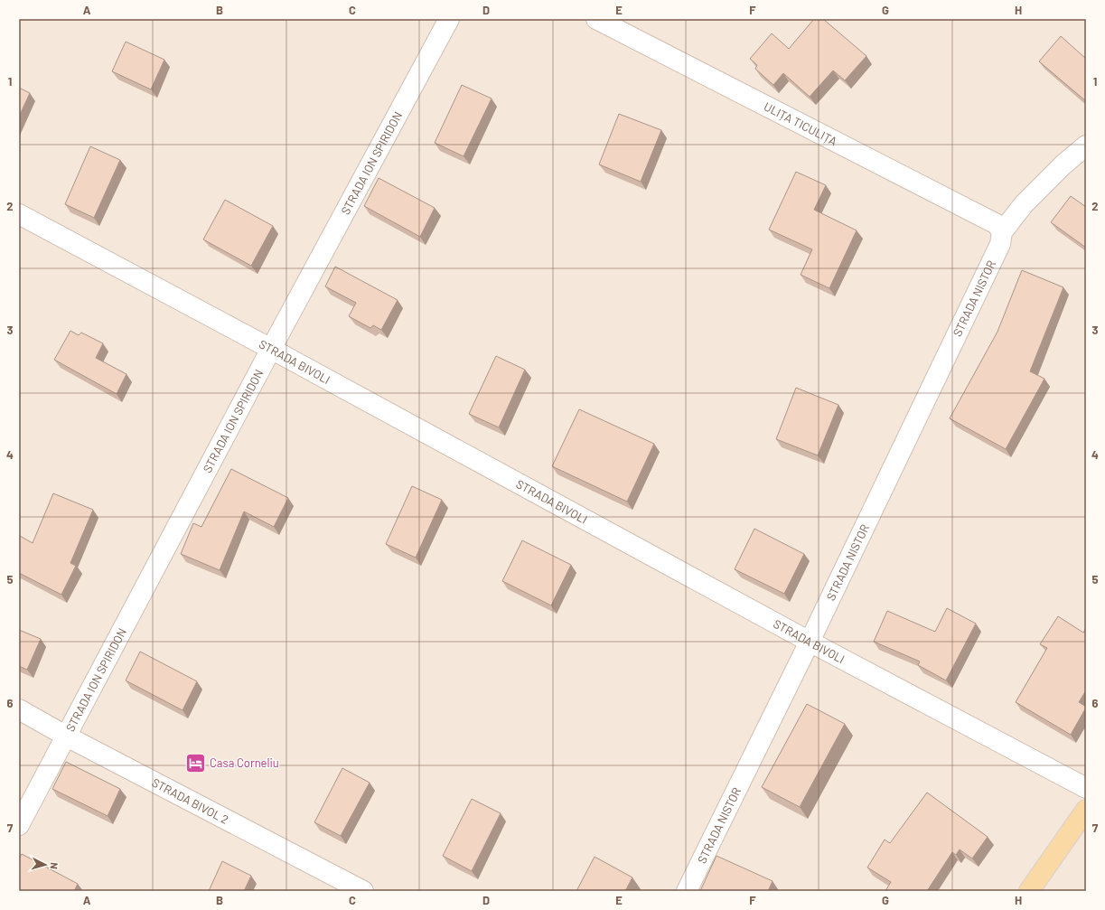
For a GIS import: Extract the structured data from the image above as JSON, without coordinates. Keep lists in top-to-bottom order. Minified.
{"streets":{"street":["ULIȚA TICULIȚA","STRADA ION SPIRIDON","STRADA NISTOR","STRADA BIVOLI","STRADA BIVOL 2"]},"crossings":[["ULIȚA TICULIȚA","STRADA NISTOR"],["STRADA ION SPIRIDON","STRADA BIVOLI"],["STRADA ION SPIRIDON","STRADA BIVOL 2"],["STRADA NISTOR","STRADA BIVOLI"]],"places":{"hotel":["Casa Corneliu"]},"north":"right","grid":{"columns":["A","B","C","D","E","F","G","H"],"rows":["1","2","3","4","5","6","7"]}}
